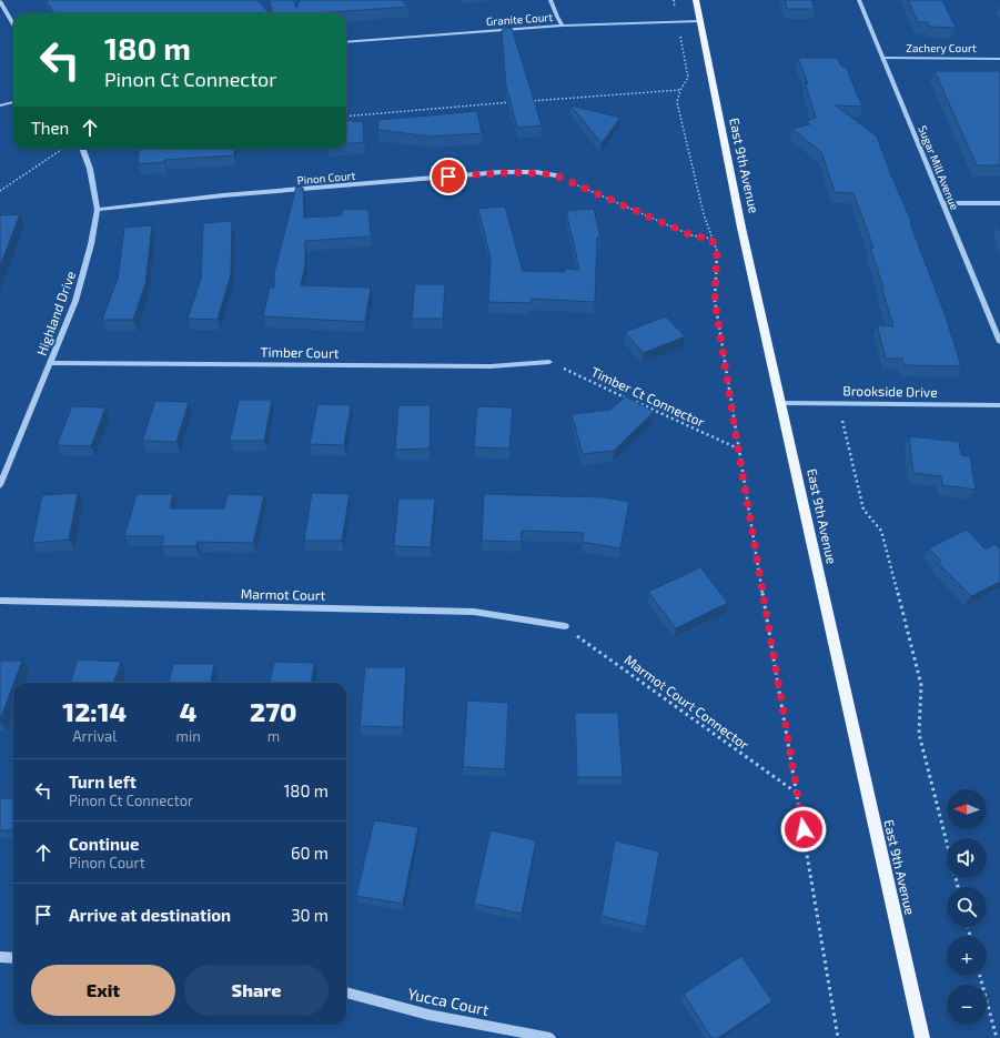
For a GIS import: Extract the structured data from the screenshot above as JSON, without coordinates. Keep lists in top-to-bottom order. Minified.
{"streets":{"main road":["East 9th Avenue"],"street":["Granite Court","Zachery Court","Sugar Mill Avenue","Pinon Court","Highland Drive","Timber Court","Brookside Drive","Marmot Court","Yucca Court"],"path":["Timber Ct Connector","Marmot Court Connector"]},"crossings":[["Granite Court","East 9th Avenue"],["Zachery Court","Sugar Mill Avenue"],["East 9th Avenue","Brookside Drive"],["Pinon Court","Highland Drive"],["Highland Drive","Timber Court"],["Timber Court","Timber Ct Connector"],["Marmot Court","Marmot Court Connector"]],"north":"left","page":{"turn":["180 m","Pinon Ct Connector"],"then":"Then","eta":["12:14","Arrival","4","min","270","m"],"list":[{"name":"Turn left","note":"Pinon Ct Connector","value":"180 m"},{"name":"Continue","note":"Pinon Court","value":"60 m"},{"name":"Arrive at destination","value":"30 m"}],"map_buttons":["+","−"],"buttons":["Exit","Share"]}}
